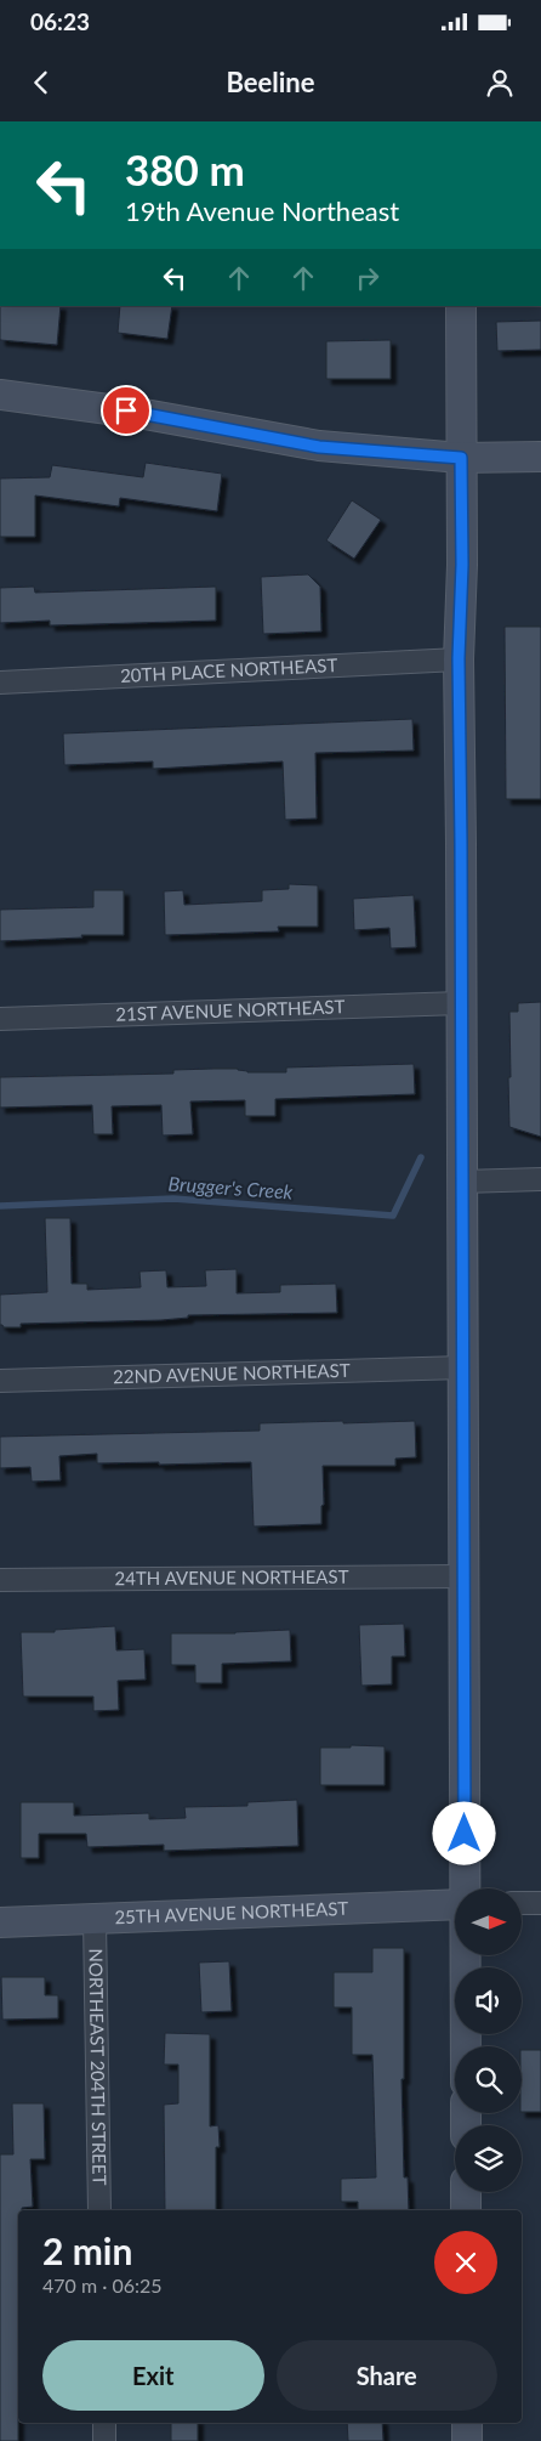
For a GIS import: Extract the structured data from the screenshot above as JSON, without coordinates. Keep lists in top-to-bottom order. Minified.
{"streets":{"main road":["25TH AVENUE NORTHEAST"],"street":["20TH PLACE NORTHEAST","21ST AVENUE NORTHEAST","22ND AVENUE NORTHEAST","24TH AVENUE NORTHEAST","NORTHEAST 204TH STREET"]},"crossings":[["25TH AVENUE NORTHEAST","NORTHEAST 204TH STREET"]],"water":["Brugger's Creek"],"north":"right","page":{"status":"06:23","header":"Beeline","turn":["380 m","19th Avenue Northeast"],"heading":["2 min","470 m · 06:25"],"buttons":["Exit","Share"]}}
